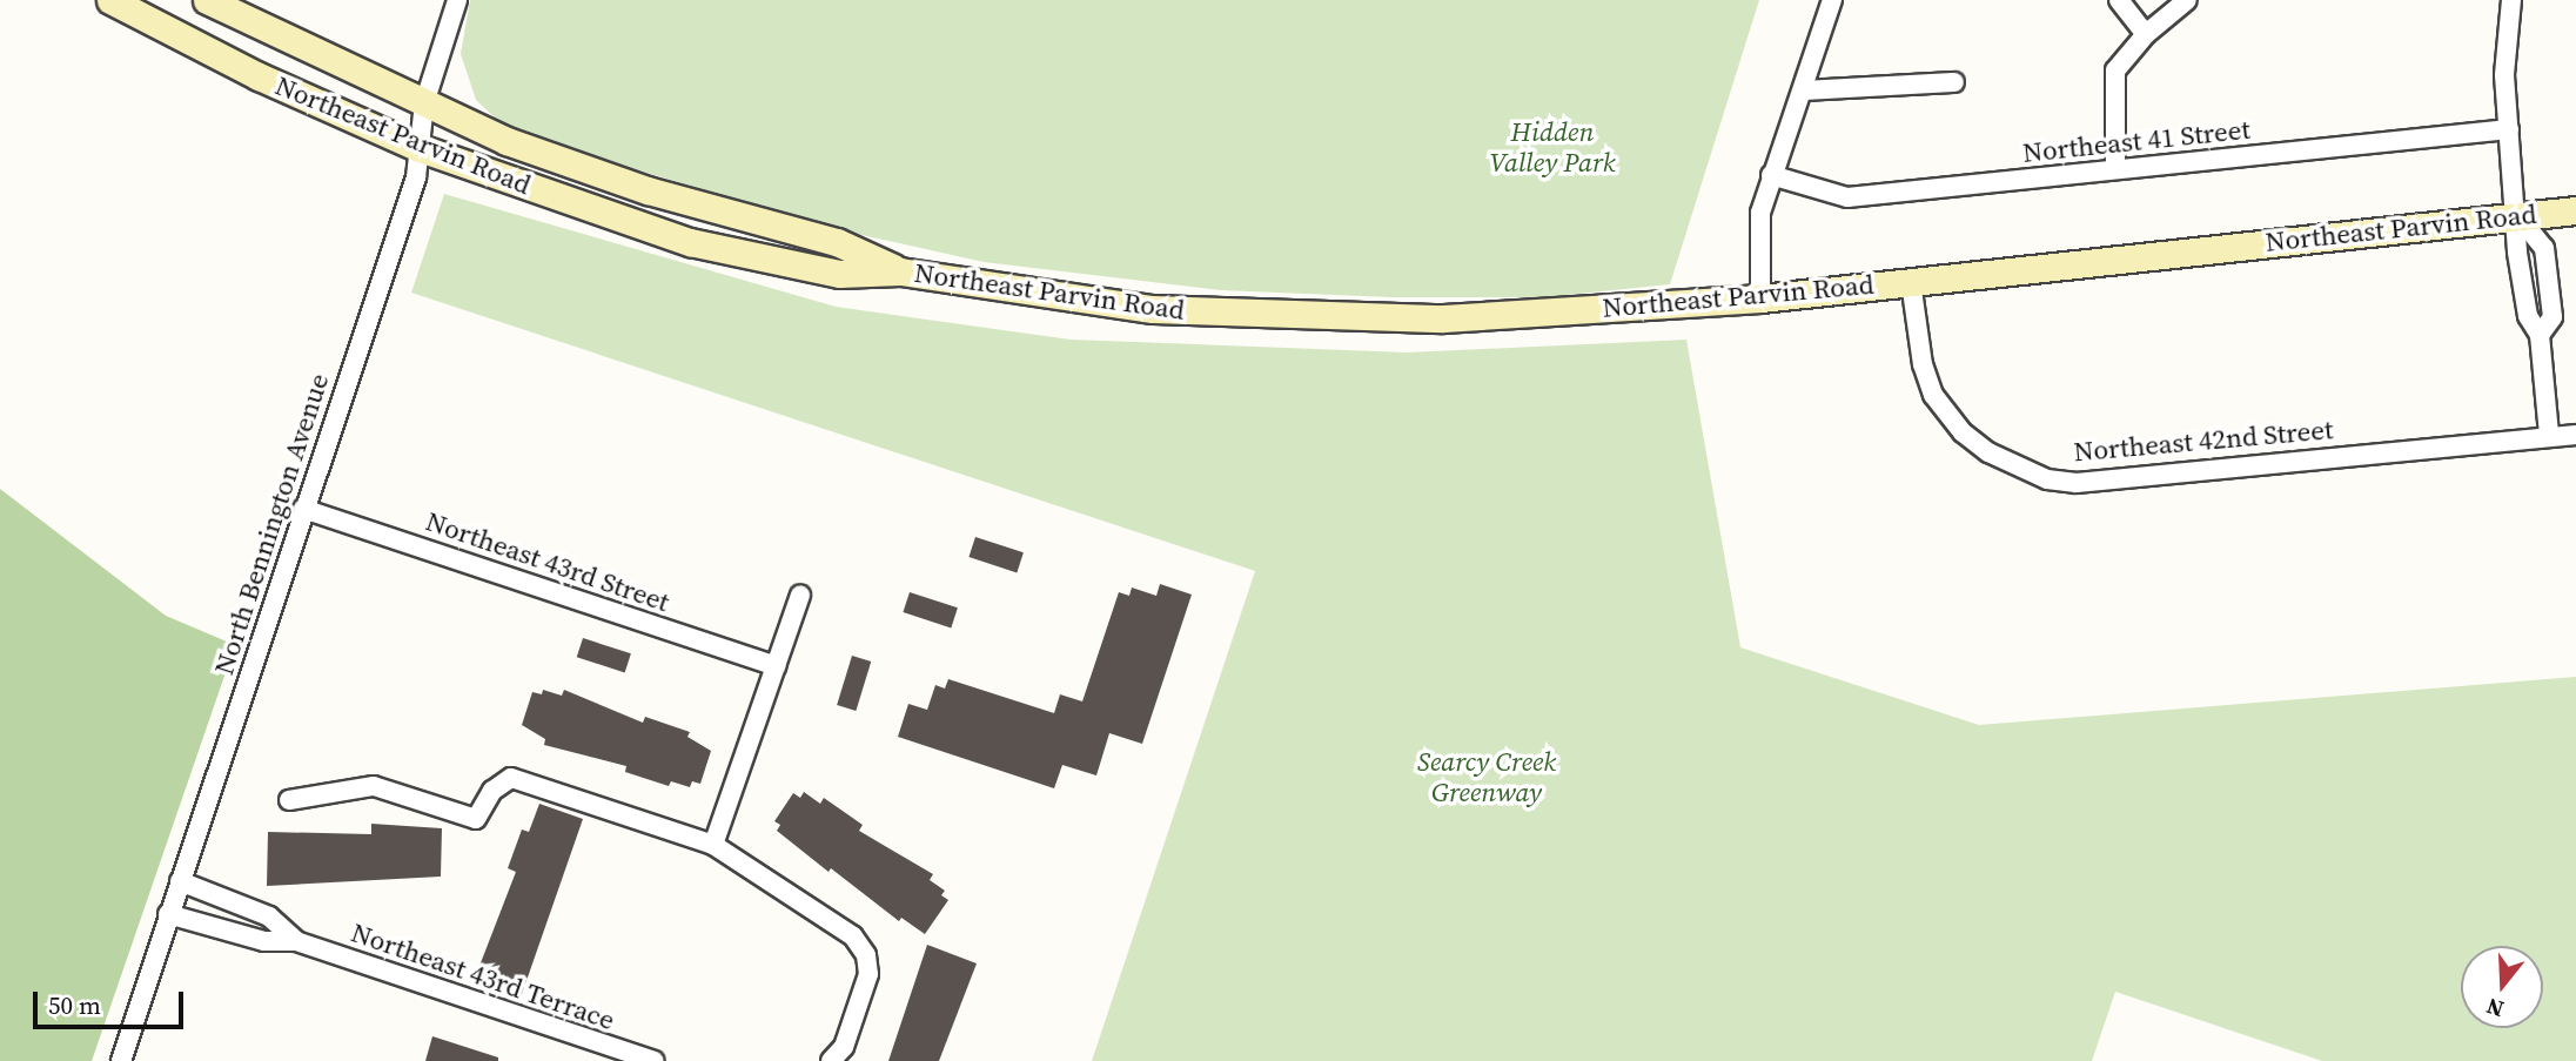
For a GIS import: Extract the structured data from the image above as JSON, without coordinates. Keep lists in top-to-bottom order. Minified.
{"streets":{"main road":["Northeast Parvin Road"],"street":["Northeast 41 Street","Northeast 42nd Street","North Bennington Avenue","Northeast 43rd Street","Northeast 43rd Terrace"]},"crossings":[["Northeast Parvin Road","Northeast 42nd Street"],["Northeast Parvin Road","North Bennington Avenue"],["North Bennington Avenue","Northeast 43rd Street"],["North Bennington Avenue","Northeast 43rd Terrace"]],"parks":["Hidden Valley Park","Searcy Creek Greenway"],"scale_bar":"50 m","north":"bottom"}
